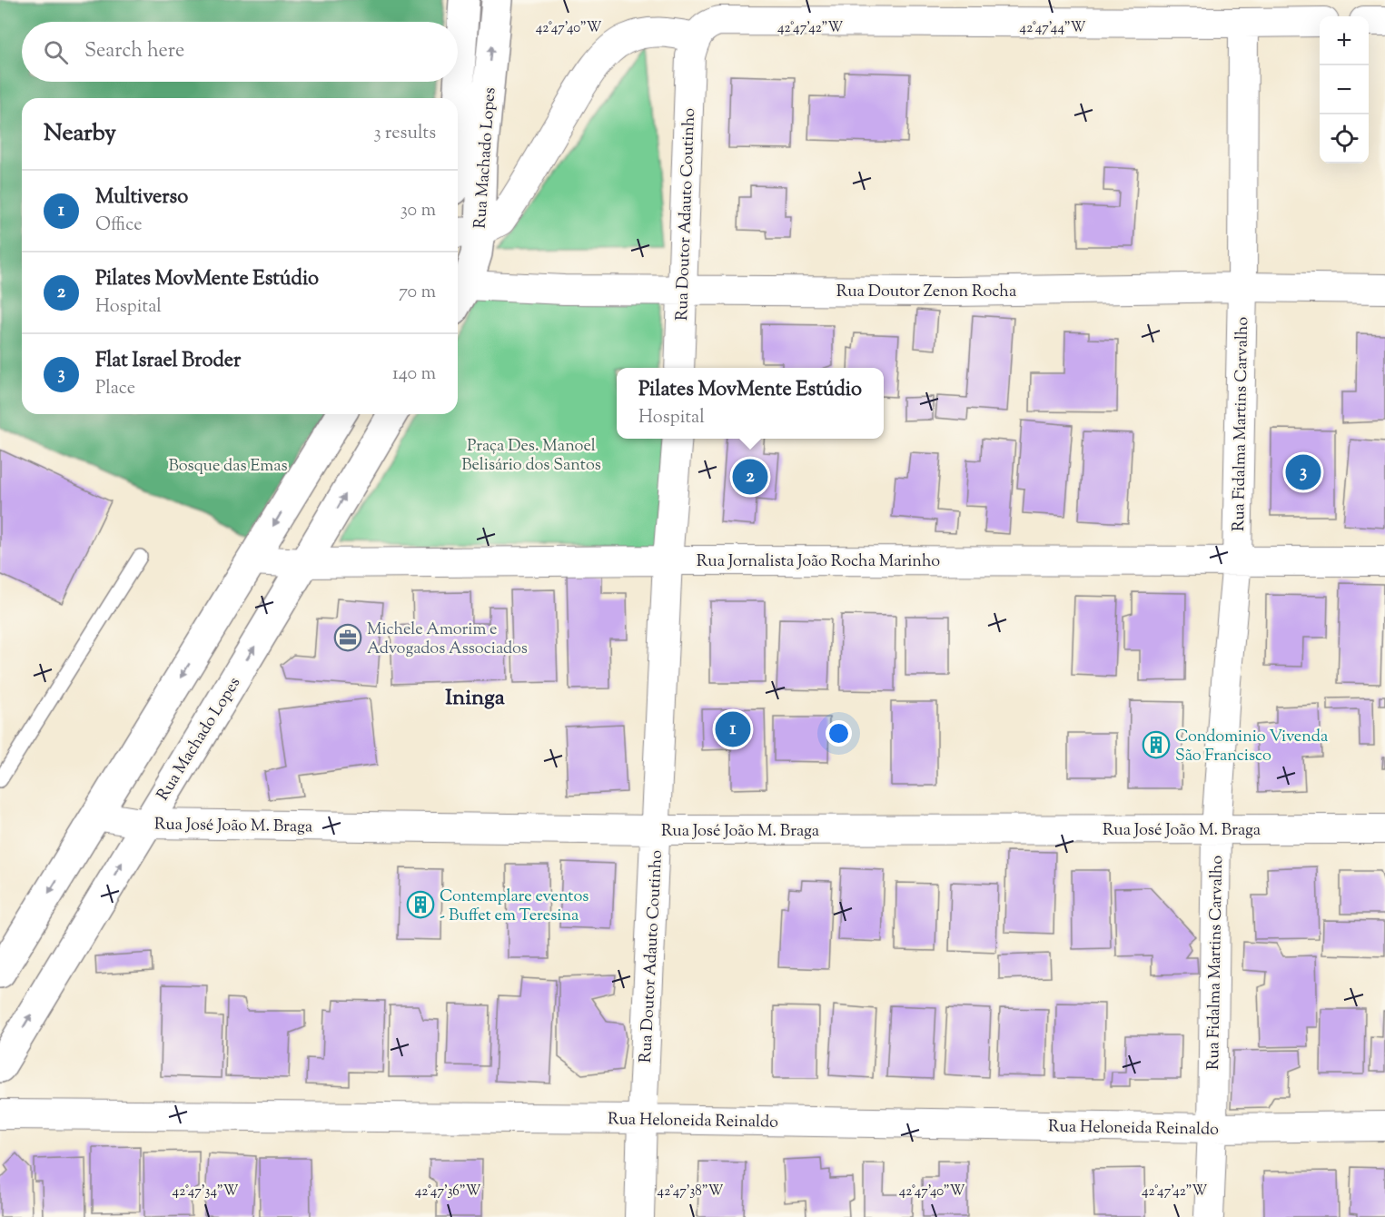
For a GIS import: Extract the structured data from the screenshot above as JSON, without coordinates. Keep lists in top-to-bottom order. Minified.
{"streets":{"street":["Rua Machado Lopes","Rua Doutor Adauto Coutinho","Rua Doutor Zenon Rocha","Rua Fidalma Martins Carvalho","Rua Jornalista João Rocha Marinho","Rua José João M. Braga","Rua Heloneida Reinaldo"]},"crossings":[["Rua Machado Lopes","Rua Doutor Zenon Rocha"],["Rua Machado Lopes","Rua Jornalista João Rocha Marinho"],["Rua Machado Lopes","Rua José João M. Braga"],["Rua Doutor Adauto Coutinho","Rua Doutor Zenon Rocha"],["Rua Doutor Adauto Coutinho","Rua Jornalista João Rocha Marinho"],["Rua Doutor Adauto Coutinho","Rua José João M. Braga"],["Rua Doutor Adauto Coutinho","Rua Heloneida Reinaldo"],["Rua Doutor Zenon Rocha","Rua Fidalma Martins Carvalho"],["Rua Fidalma Martins Carvalho","Rua Jornalista João Rocha Marinho"],["Rua Fidalma Martins Carvalho","Rua José João M. Braga"],["Rua Fidalma Martins Carvalho","Rua Heloneida Reinaldo"]],"districts":["Ininga"],"parks":["Praça Des. Manoel Belisário dos Santos","Bosque das Emas"],"places":{"office":["Michele Amorim e Advogados Associados"],"building":["Condominio Vivenda São Francisco","Contemplare eventos - Buffet em Teresina"]},"page":{"map_buttons":["+","−"],"search":"Search here","heading":["Nearby","3 results"],"list":[{"mark":"1","name":"Multiverso","note":"Office","value":"30 m"},{"mark":"2","name":"Pilates MovMente Estúdio","note":"Hospital","value":"70 m"},{"mark":"3","name":"Flat Israel Broder","note":"Place","value":"140 m"}],"popup":["Pilates MovMente Estúdio","Hospital"],"pins":["3","2","1"]},"coordinates":["42°47'40\"W","42°47'42\"W","42°47'44\"W","42°47'34\"W","42°47'36\"W","42°47'38\"W"]}
